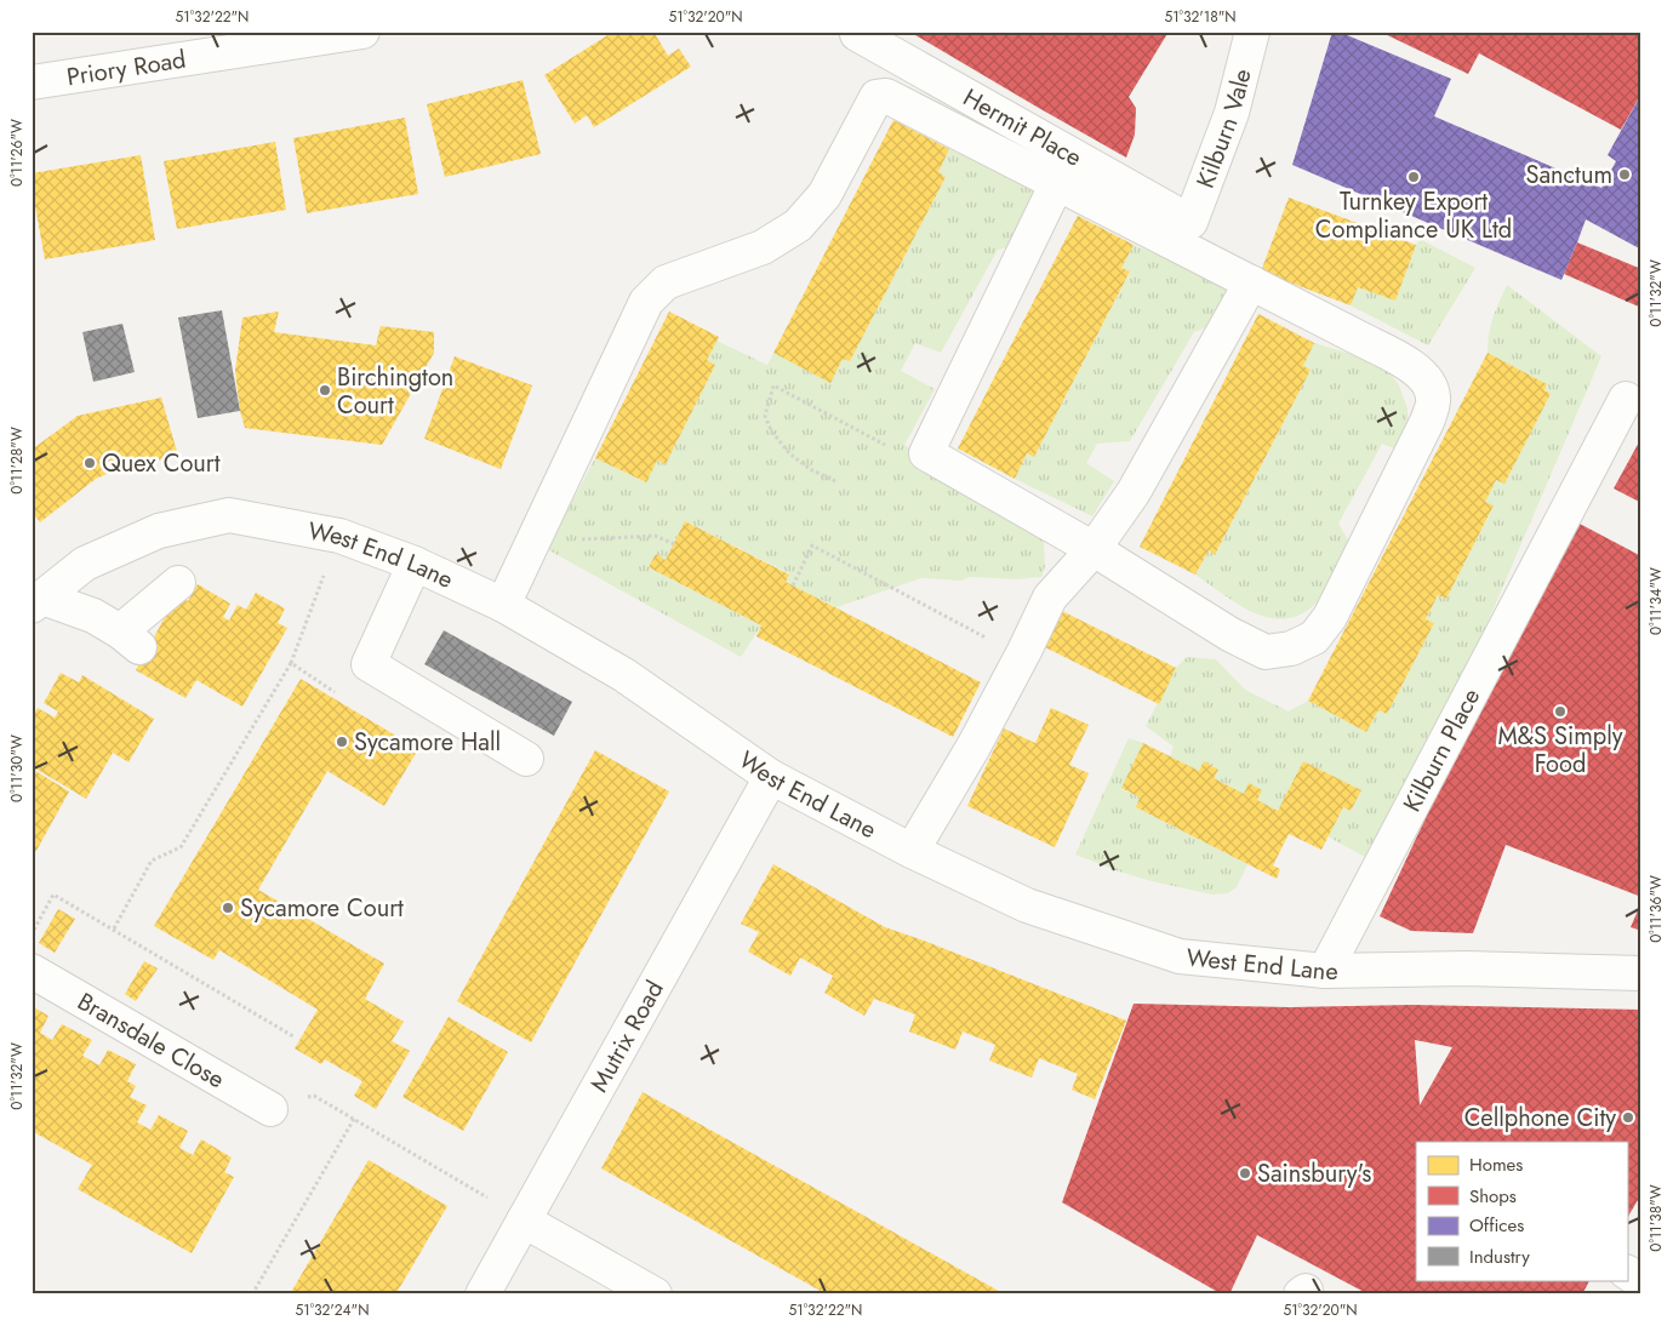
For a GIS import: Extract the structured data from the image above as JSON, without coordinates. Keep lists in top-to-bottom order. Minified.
{"streets":{"street":["Priory Road","Hermit Place","Kilburn Vale","West End Lane","Kilburn Place","Mutrix Road","Bransdale Close"]},"crossings":[["Hermit Place","Kilburn Vale"],["West End Lane","Kilburn Place"],["West End Lane","Mutrix Road"]],"places":["Sanctum","Turnkey Export Compliance UK Ltd","Birchington Court","Quex Court","M&S Simply Food","Sycamore Hall","Sycamore Court","Cellphone City","Sainsbury's"],"legend":["Homes","Shops","Offices","Industry"],"coordinates":["51°32'22\"N","51°32'20\"N","51°32'18\"N","0°11'26\"W","0°11'32\"W","0°11'28\"W","0°11'34\"W","0°11'30\"W","0°11'36\"W","0°11'38\"W","51°32'24\"N"]}
